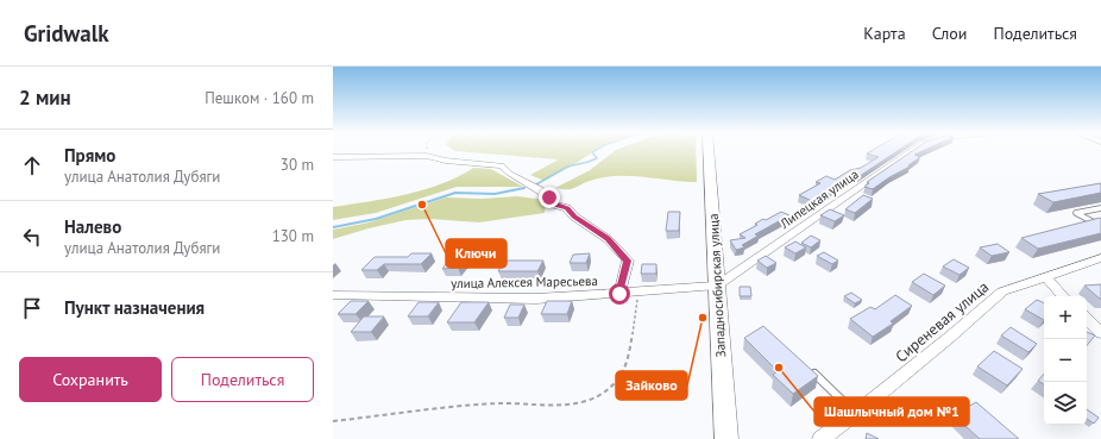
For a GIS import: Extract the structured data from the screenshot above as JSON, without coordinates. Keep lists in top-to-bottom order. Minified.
{"streets":{"main road":["Западносибирская улица"],"street":["Липецкая улица","улица Алексея Маресьева","Сиреневая улица"]},"crossings":[["Липецкая улица","улица Алексея Маресьева"],["Липецкая улица","Западносибирская улица"],["улица Алексея Маресьева","Западносибирская улица"]],"places":["Ключи","Зайково","Шашлычный дом №1"],"page":{"header":"Gridwalk","nav":["Карта","Слои","Поделиться"],"heading":["2 мин","Пешком · 160 m"],"list":[["Прямо","улица Анатолия Дубяги","30 m"],["Налево","улица Анатолия Дубяги","130 m"],"Пункт назначения"],"map_buttons":["+","−"],"buttons":["Сохранить","Поделиться"]}}
